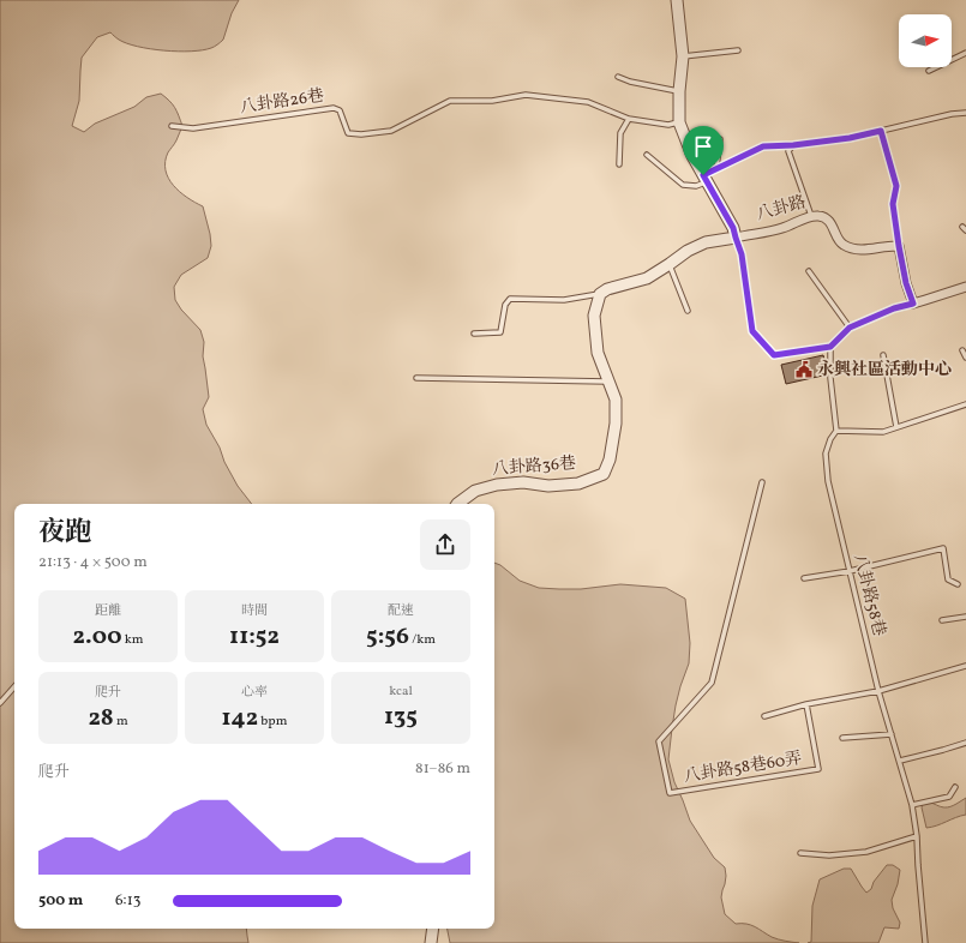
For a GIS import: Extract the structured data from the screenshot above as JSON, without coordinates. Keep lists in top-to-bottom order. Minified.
{"streets":{"street":["八卦路","八卦路36巷"],"lane":["八卦路26巷","八卦路58巷","八卦路58巷60弄"]},"places":{"public building":["永興社區活動中心"]},"north":"right","page":{"heading":["夜跑","21:13 · 4 × 500 m"],"stats":[["距離","2.00 km"],["時間","11:52"],["配速","5:56 /km"],["爬升","28 m"],["心率","142 bpm"],["kcal","135"]],"chart":["爬升","81–86 m"],"list":[{"name":"500 m","note":"6:13"}]}}
